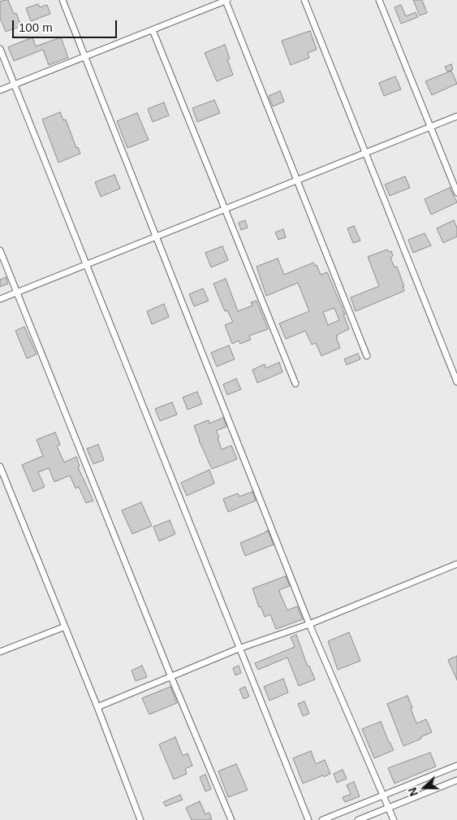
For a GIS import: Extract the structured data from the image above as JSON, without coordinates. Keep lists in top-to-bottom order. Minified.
{"scale_bar":"100 m","north":"left"}
